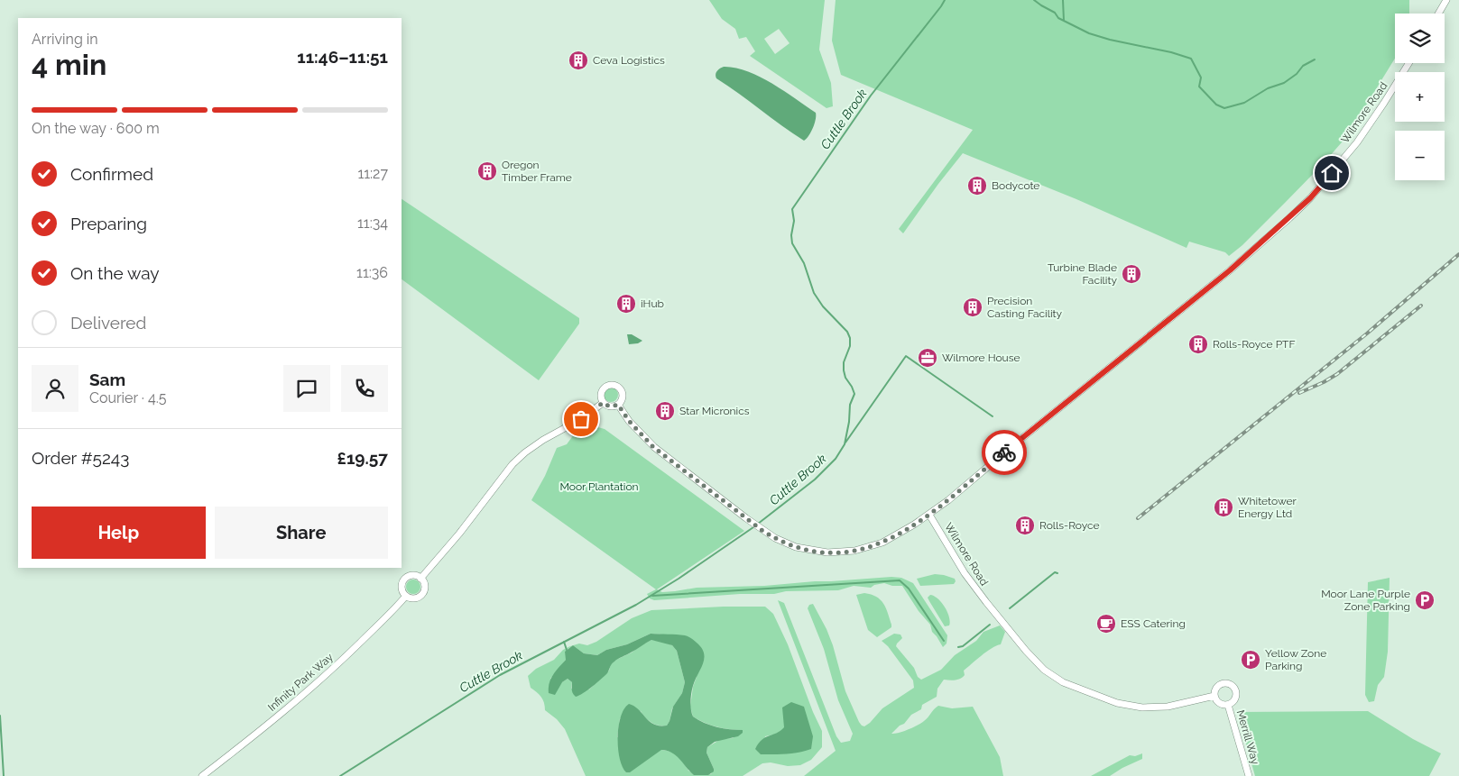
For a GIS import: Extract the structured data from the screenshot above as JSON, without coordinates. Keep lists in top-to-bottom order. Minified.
{"streets":{"street":["Wilmore Road","Infinity Park Way","Merrill Way"]},"crossings":[["Wilmore Road","Merrill Way"]],"water":["Cuttle Brook"],"parks":["Moor Plantation"],"places":{"building":["Ceva Logistics","Oregon Timber Frame","Bodycote","Turbine Blade Facility","iHub","Precision Casting Facility","Rolls-Royce PTF","Star Micronics","Whitetower Energy Ltd","Rolls-Royce"],"office":["Wilmore House"],"parking":["Moor Lane Purple Zone Parking","Yellow Zone Parking"],"cafe":["ESS Catering"]},"page":{"map_buttons":["+","−"],"heading":["4 min","Arriving in","11:46–11:51"],"panel":["Sam","Courier · 4.5","Order #5243","£19.57"],"bar":"On the way · 600 m","list":[["Confirmed","11:27"],["Preparing","11:34"],["On the way","11:36"],"Delivered"],"buttons":["Help","Share"]}}
